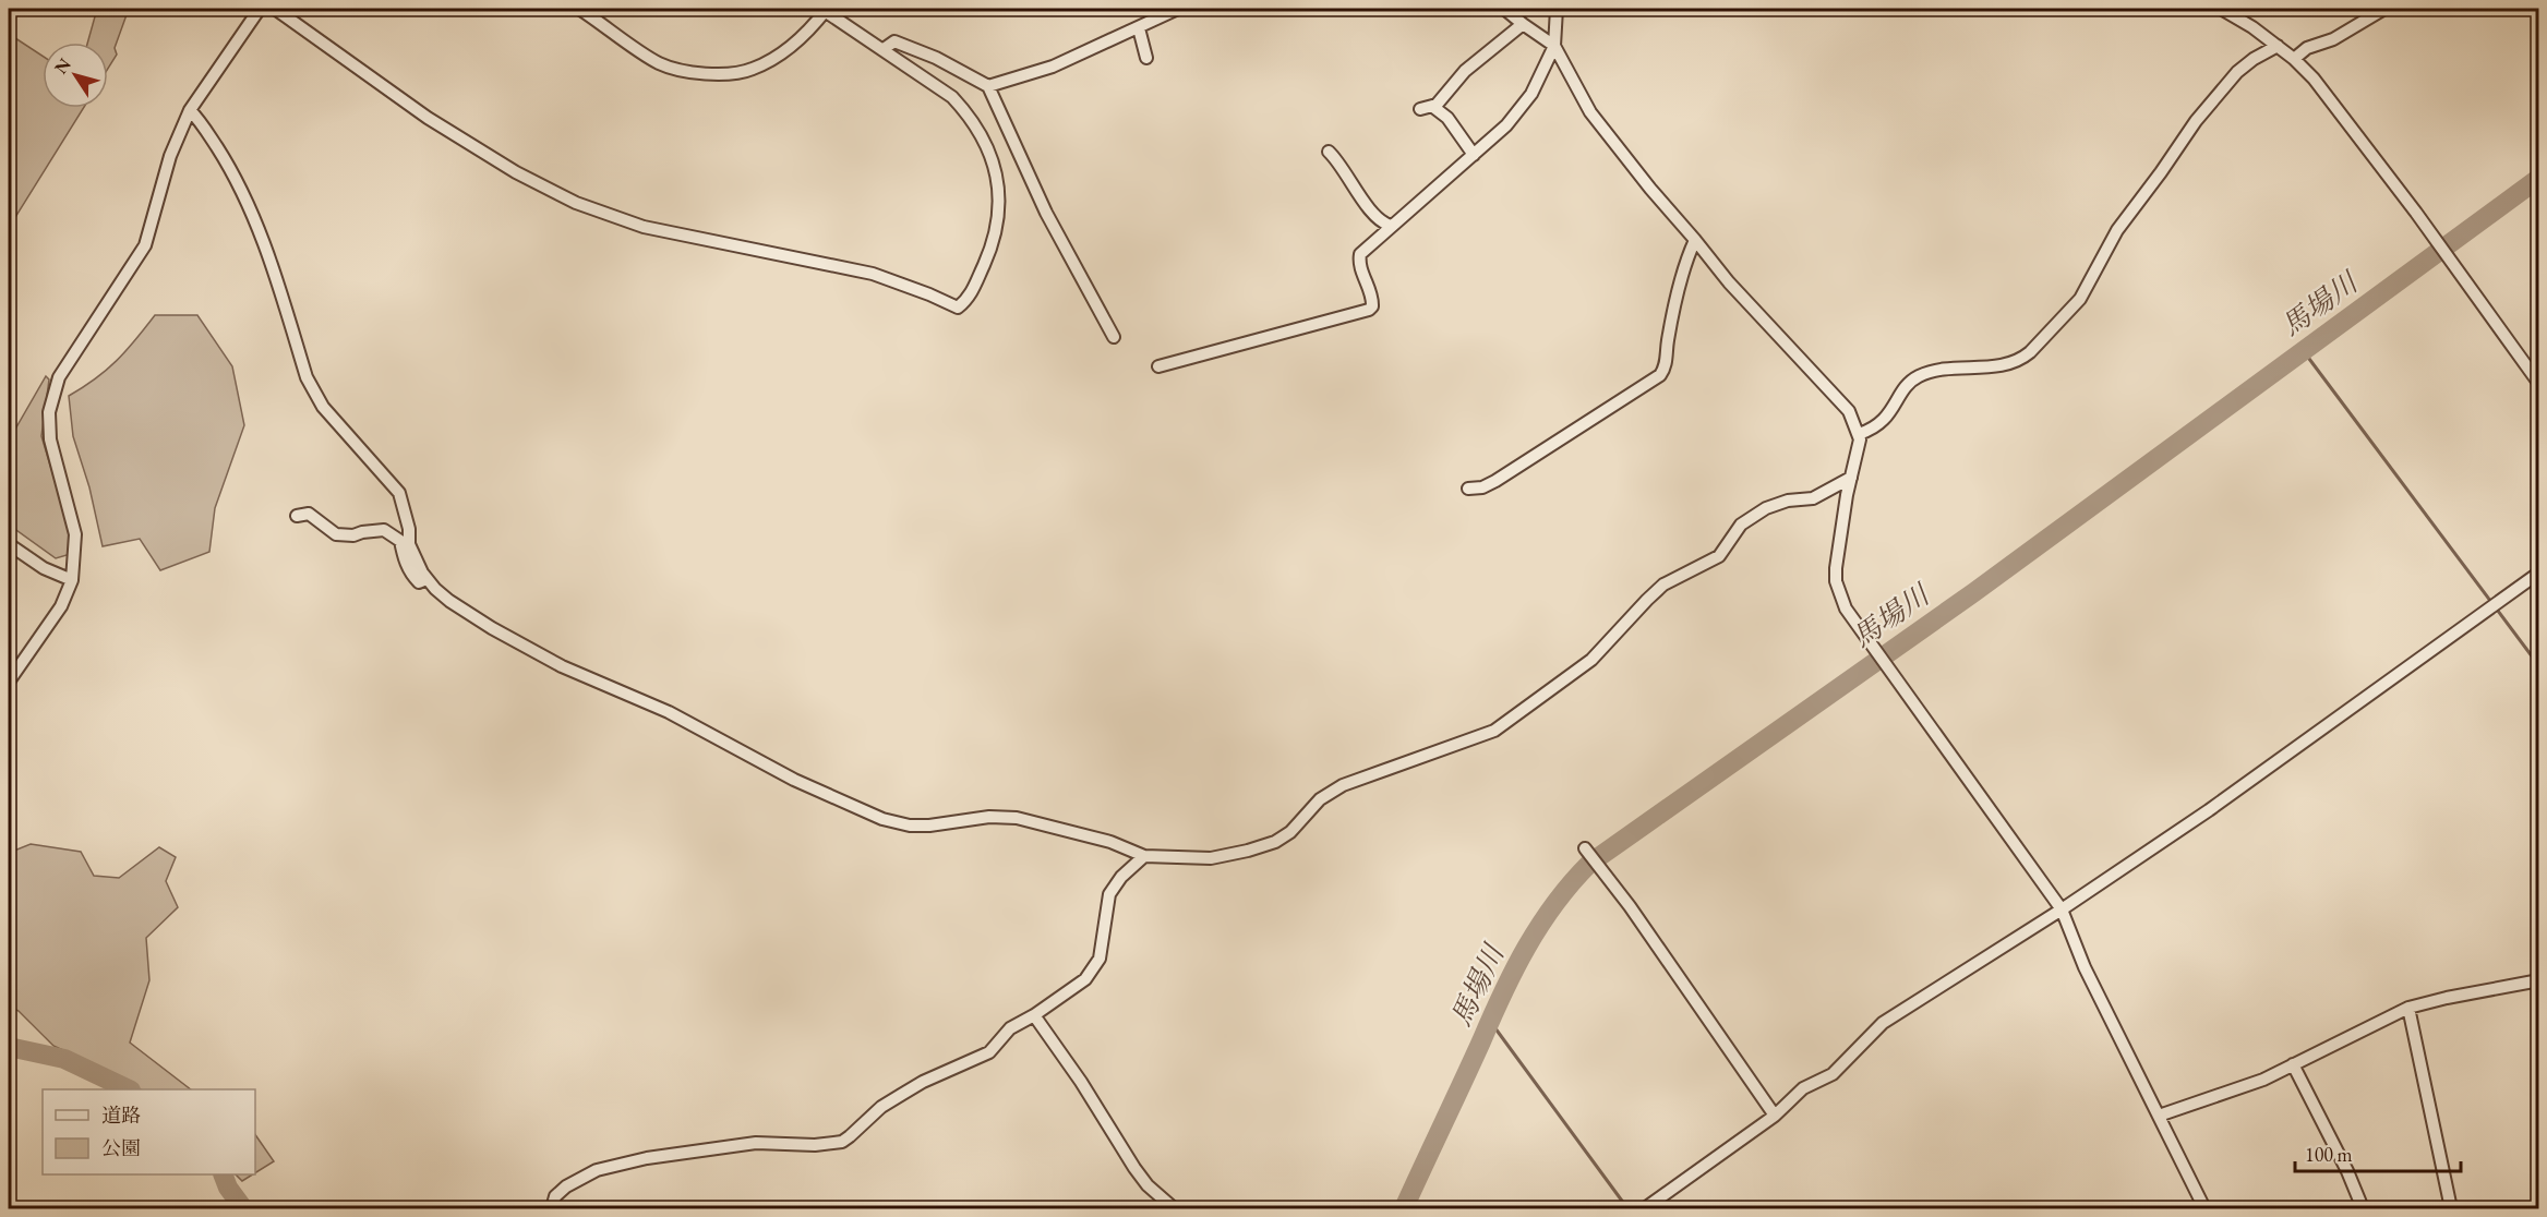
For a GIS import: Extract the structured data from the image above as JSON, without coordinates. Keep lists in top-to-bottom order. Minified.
{"water":["馬場川"],"legend":["道路","公園"],"scale_bar":"100 m","north":"top left"}
